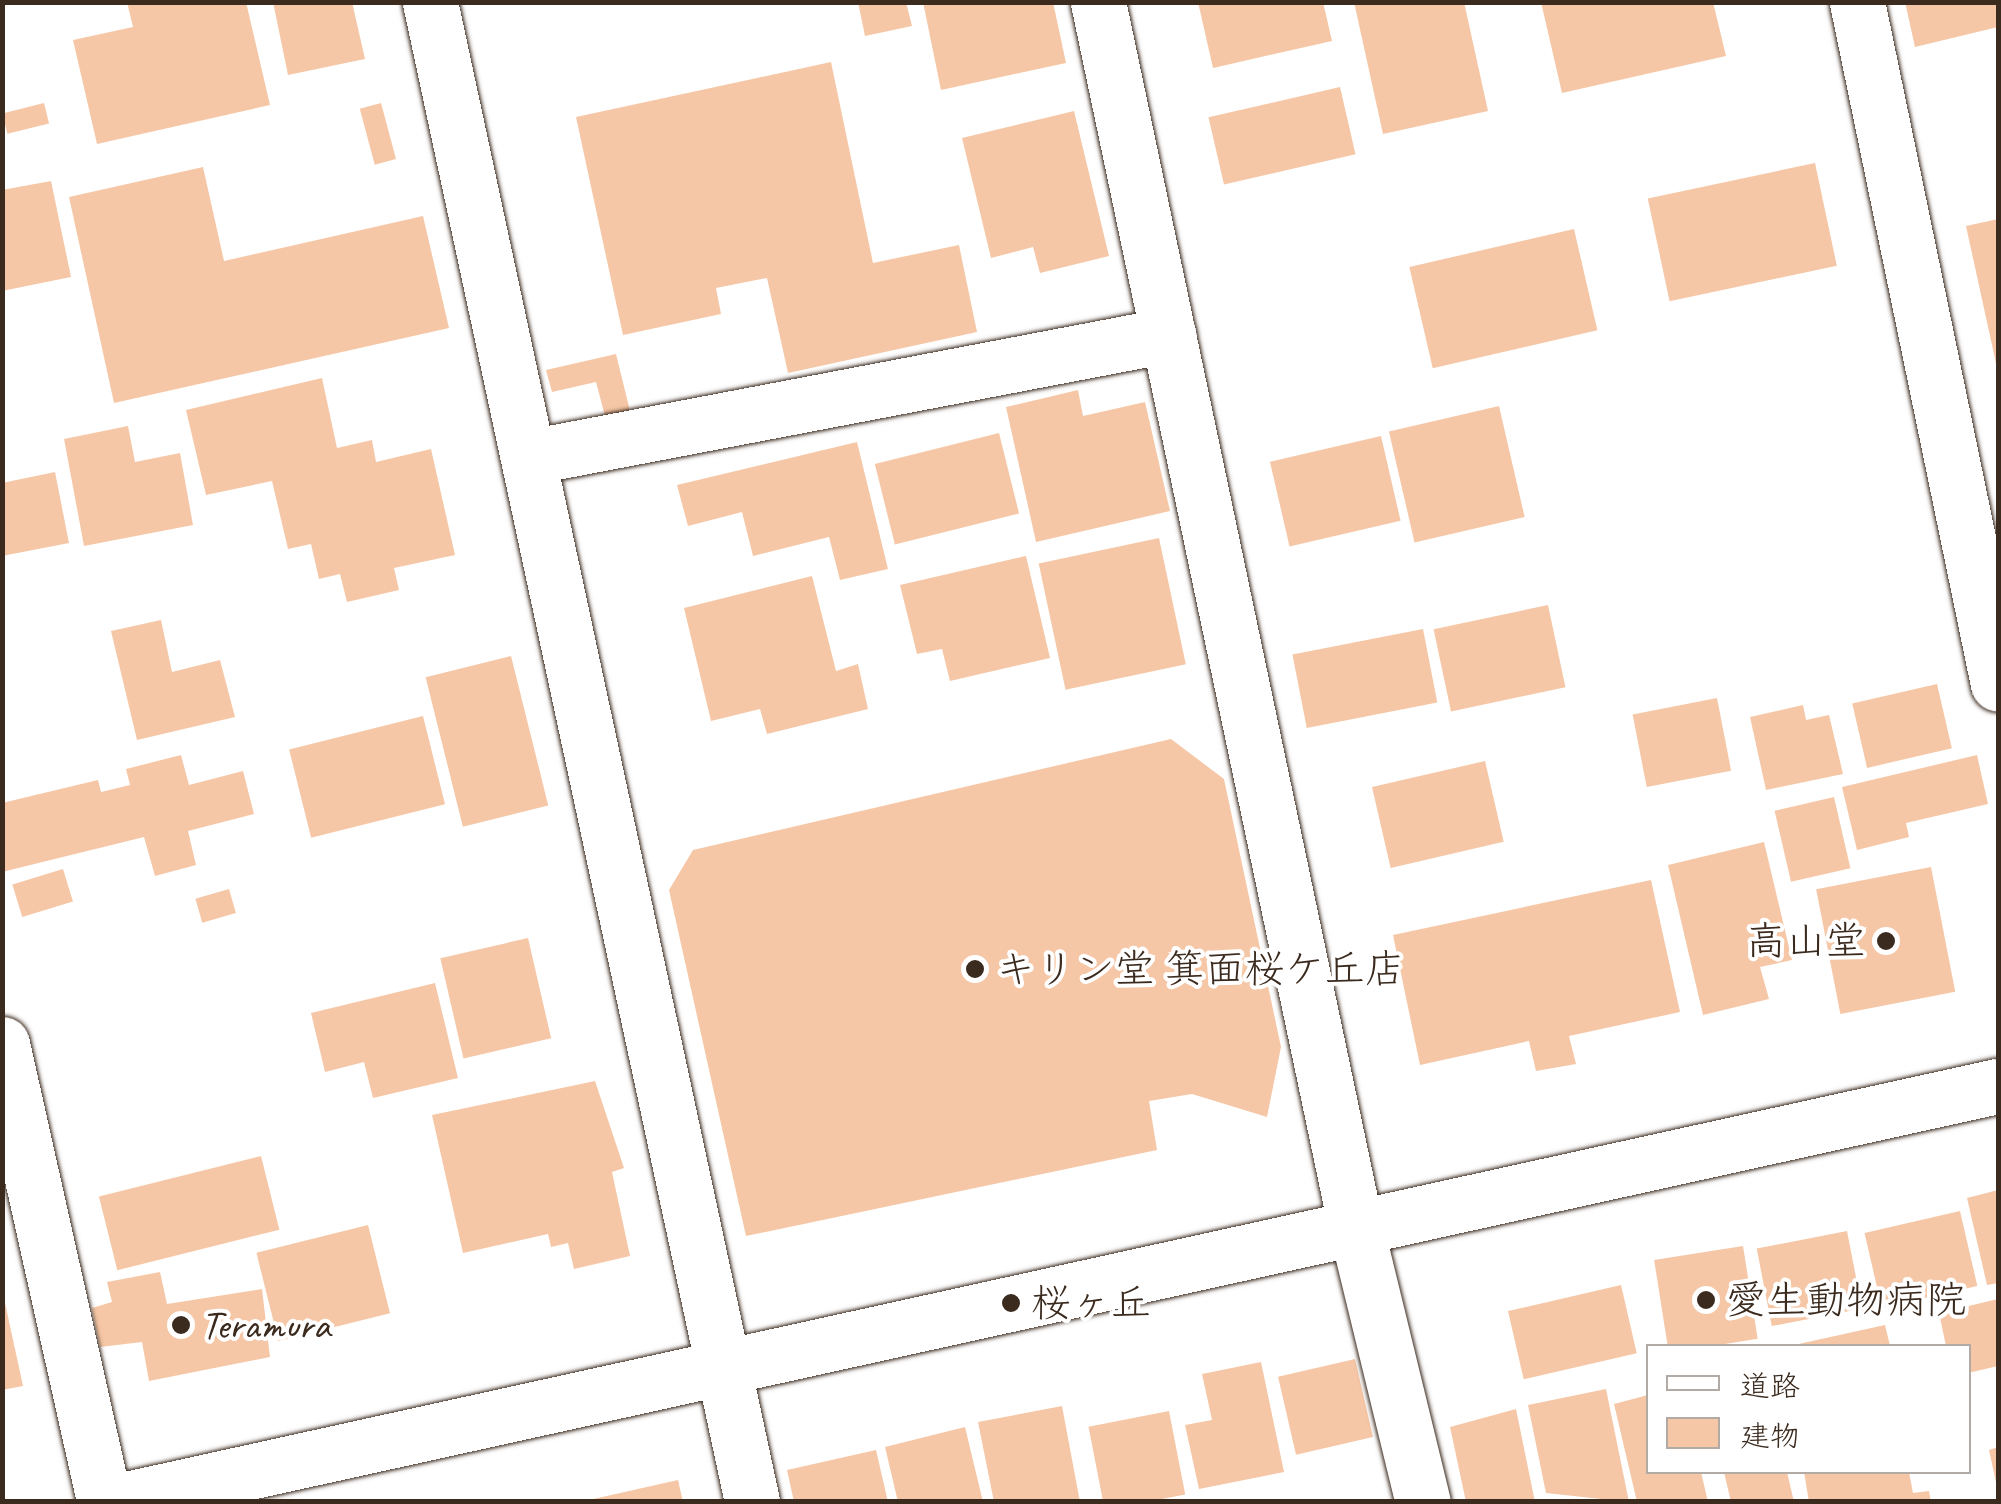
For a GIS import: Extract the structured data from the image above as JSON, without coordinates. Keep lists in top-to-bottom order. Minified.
{"places":["高山堂","キリン堂 箕面桜ケ丘店","愛生動物病院","桜ヶ丘","Teramura"],"legend":["道路","建物"]}
